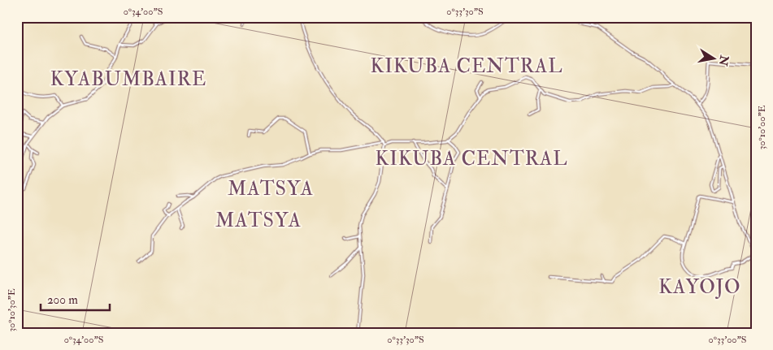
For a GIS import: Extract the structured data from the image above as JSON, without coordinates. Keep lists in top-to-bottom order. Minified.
{"districts":["KIKUBA CENTRAL","KYABUMBAIRE","KIKUBA CENTRAL","MATSYA","MATSYA","KAYOJO"],"scale_bar":"200 m","north":"right","coordinates":["0°34'00\"S","0°33'30\"S","30°10'00\"E","30°10'30\"E","0°33'00\"S"]}
